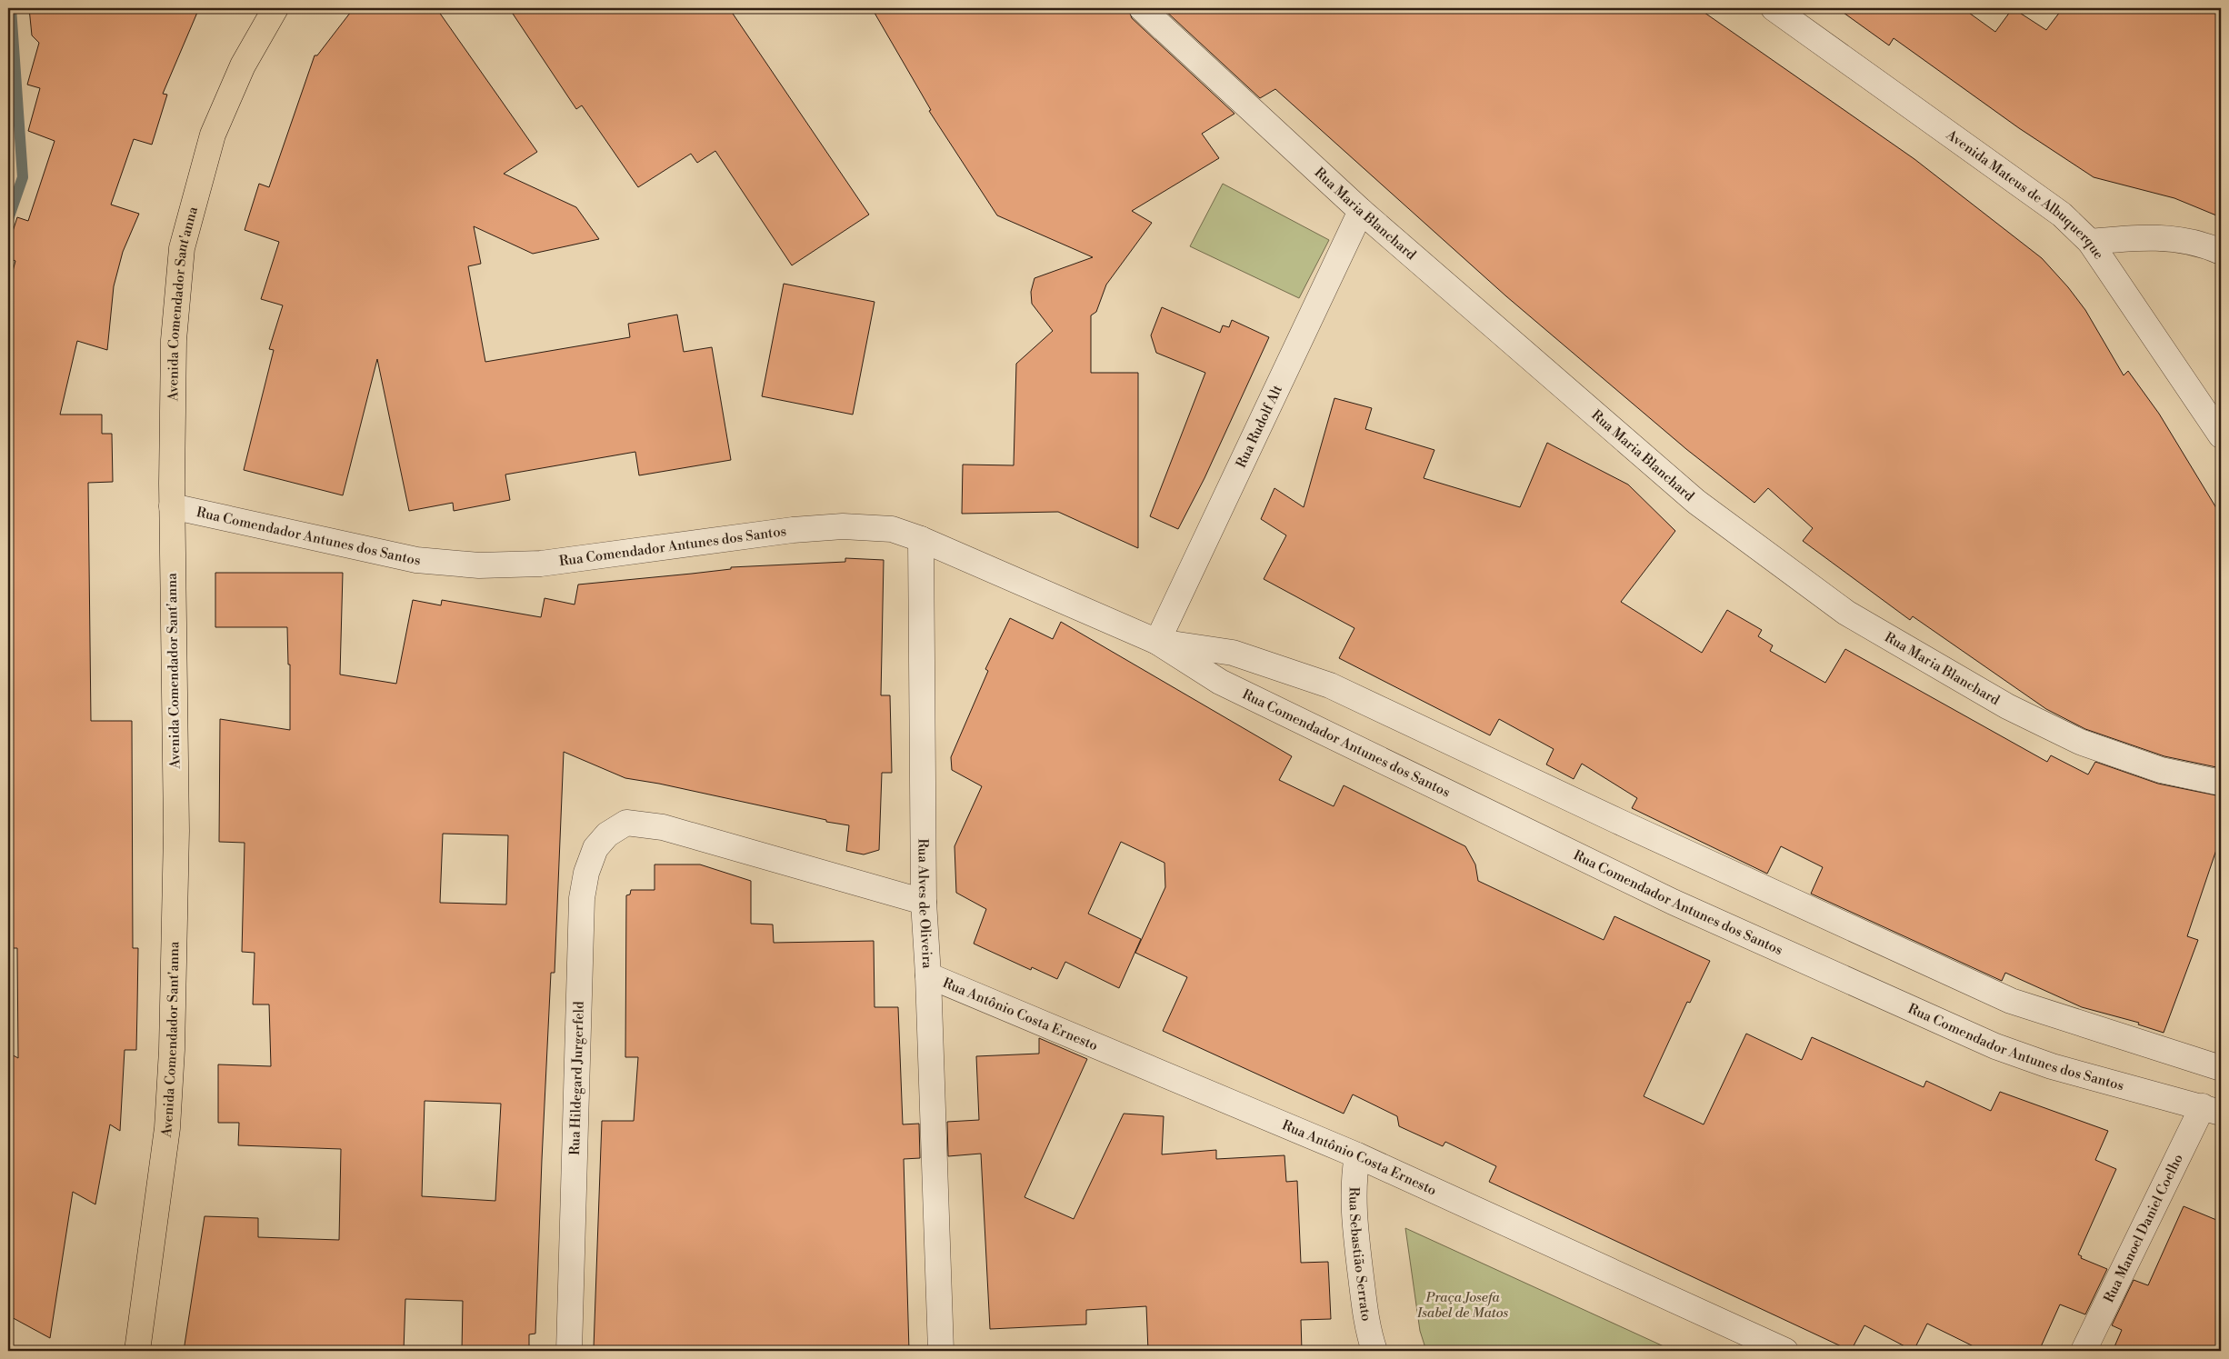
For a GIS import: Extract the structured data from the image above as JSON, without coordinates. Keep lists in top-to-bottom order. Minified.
{"streets":{"main road":["Avenida Comendador Sant'anna"],"street":["Avenida Mateus de Albuquerque","Rua Maria Blanchard","Rua Rudolf Alt","Rua Comendador Antunes dos Santos","Rua Alves de Oliveira","Rua Antônio Costa Ernesto","Rua Hildegard Jurgerfeld","Rua Manoel Daniel Coelho","Rua Sebastião Serrato"]},"crossings":[["Rua Maria Blanchard","Rua Rudolf Alt"],["Avenida Comendador Sant'anna","Rua Comendador Antunes dos Santos"],["Rua Rudolf Alt","Rua Comendador Antunes dos Santos"],["Rua Comendador Antunes dos Santos","Rua Alves de Oliveira"],["Rua Comendador Antunes dos Santos","Rua Manoel Daniel Coelho"],["Rua Alves de Oliveira","Rua Antônio Costa Ernesto"],["Rua Alves de Oliveira","Rua Hildegard Jurgerfeld"],["Rua Antônio Costa Ernesto","Rua Sebastião Serrato"]],"parks":["Praça Josefa Isabel de Matos"]}
